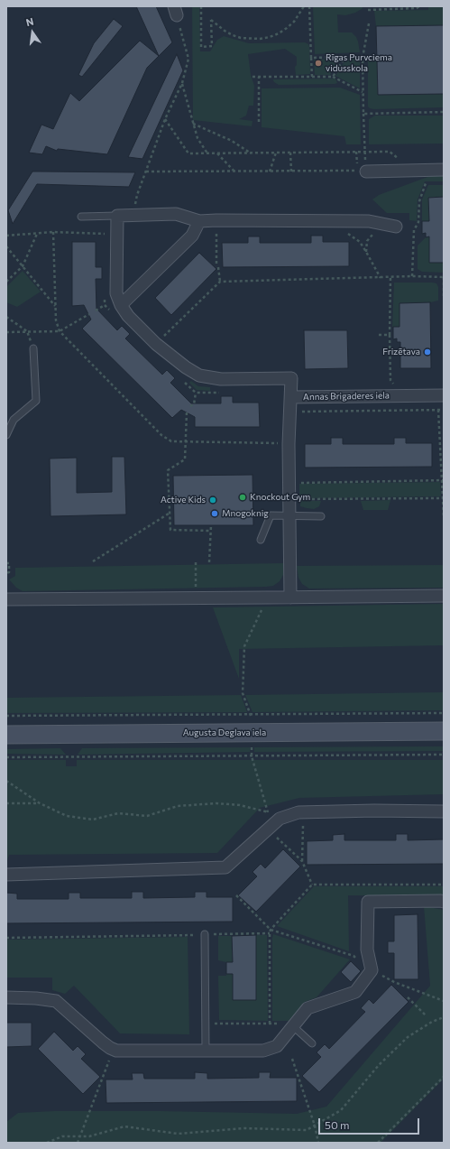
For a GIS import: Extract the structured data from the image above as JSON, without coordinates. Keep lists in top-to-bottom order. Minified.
{"streets":{"main road":["Augusta Deglava iela"],"street":["Annas Brigaderes iela"]},"places":["Rīgas Purvciema vidusskola","Frizētava","Knockout Gym","Active Kids","Mnogoknig"],"scale_bar":"50 m","north":"top"}
